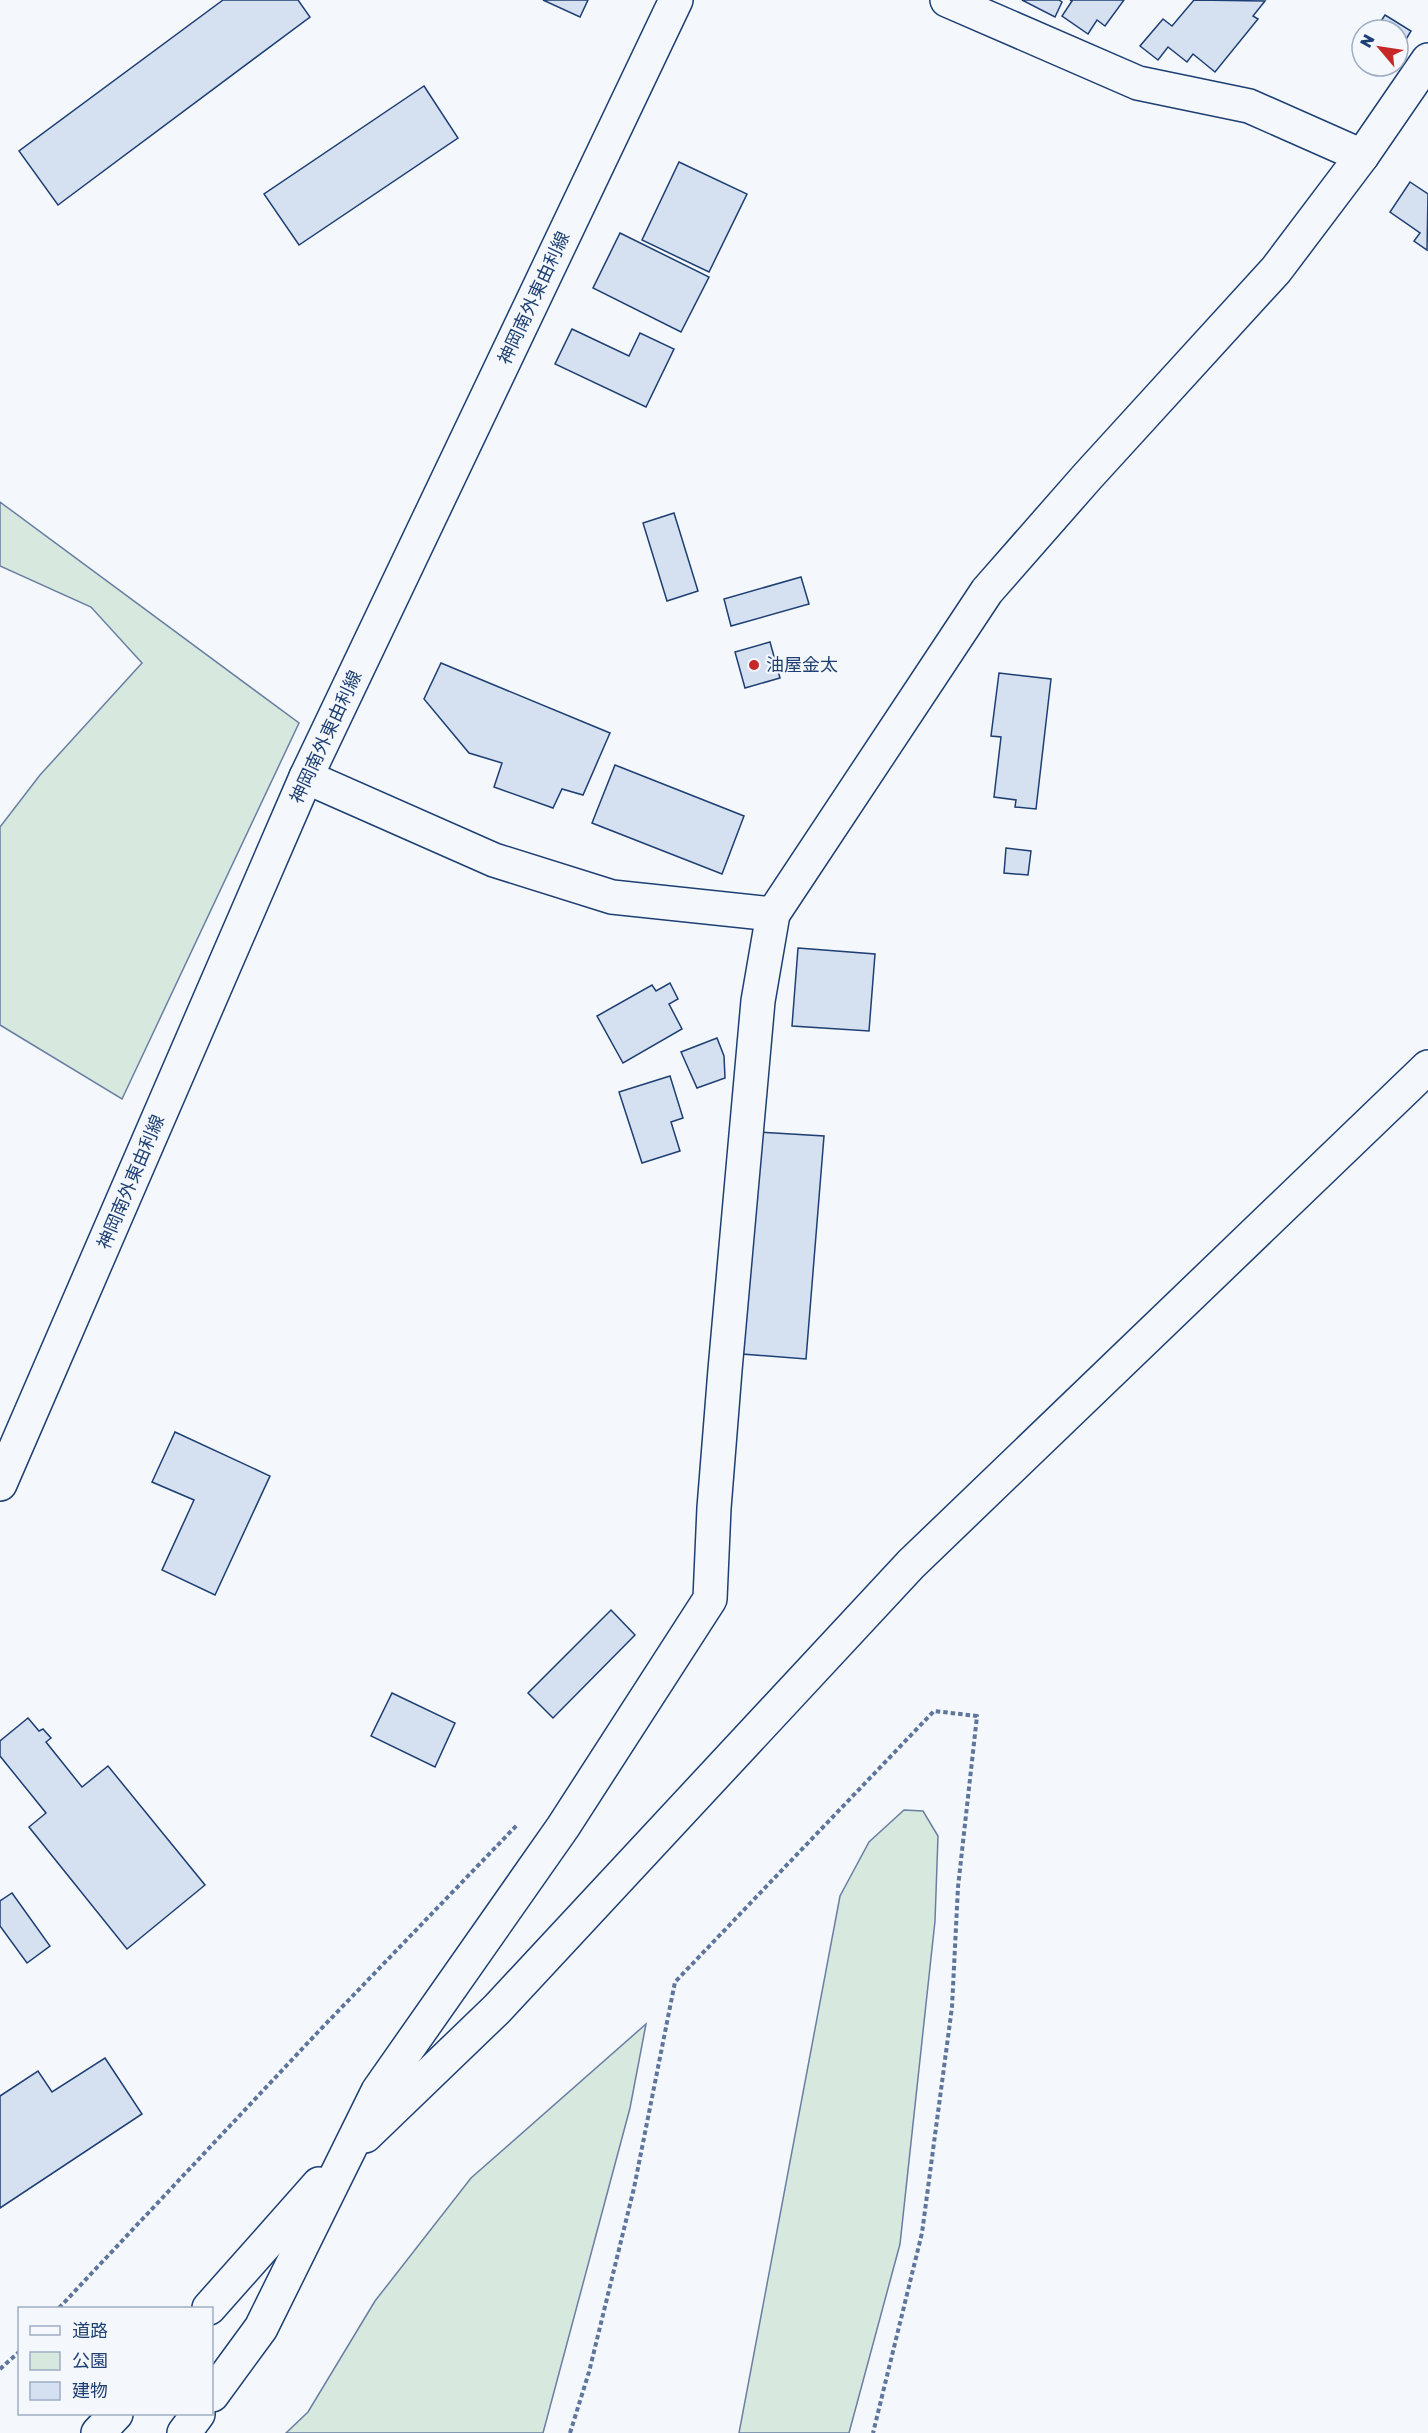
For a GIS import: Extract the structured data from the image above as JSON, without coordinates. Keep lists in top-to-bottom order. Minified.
{"streets":{"street":["神岡南外東由利線"]},"places":["油屋金太"],"legend":["道路","公園","建物"],"north":"top left"}
